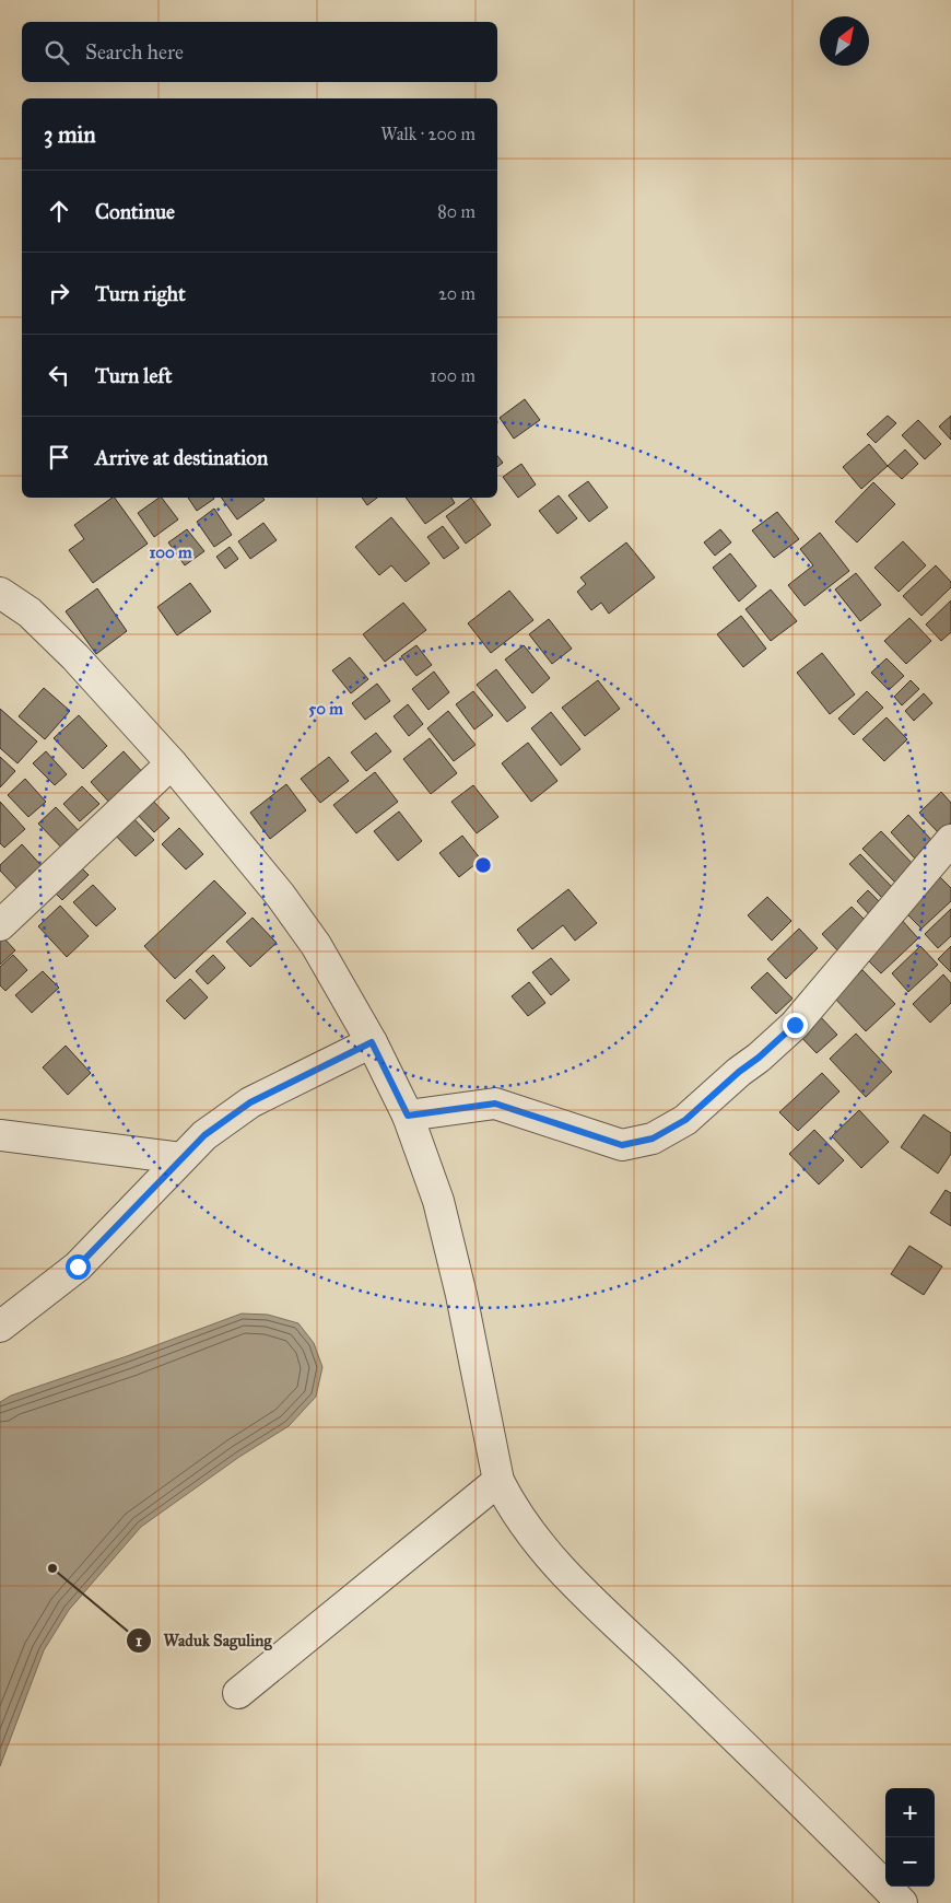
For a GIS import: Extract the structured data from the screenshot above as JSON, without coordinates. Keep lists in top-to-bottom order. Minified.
{"places":["Waduk Saguling"],"north":"top right","page":{"search":"Search here","heading":["3 min","Walk · 200 m"],"list":[["Continue","80 m"],["Turn right","20 m"],["Turn left","100 m"],"Arrive at destination"],"map_buttons":["+","−"]},"rings":["100 m","50 m"]}
